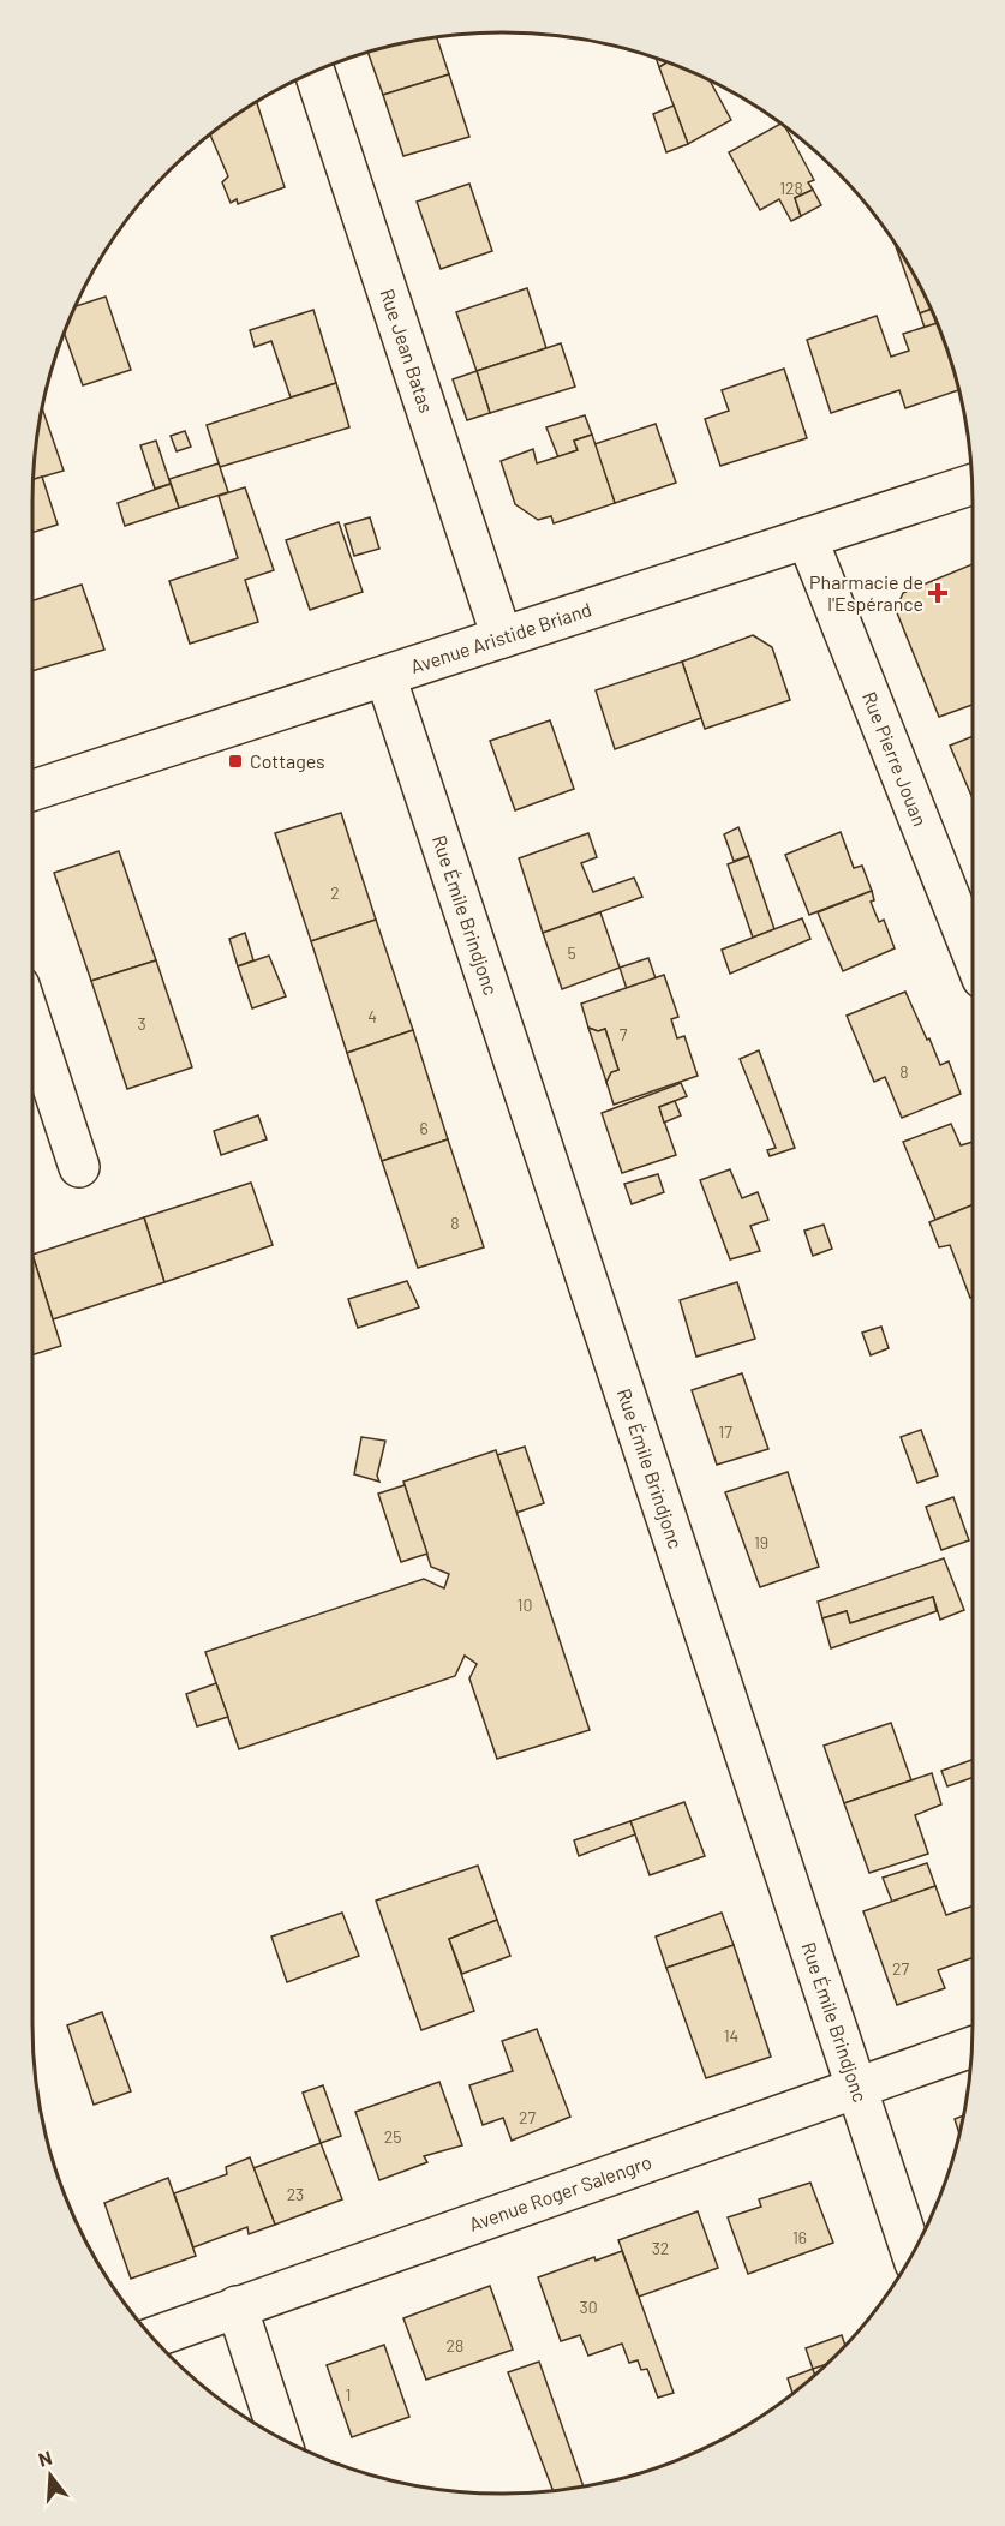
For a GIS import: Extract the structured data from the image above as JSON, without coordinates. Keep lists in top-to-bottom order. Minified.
{"streets":{"street":["Rue Jean Batas","Avenue Aristide Briand","Rue Pierre Jouan","Rue Émile Brindjonc","Avenue Roger Salengro"]},"crossings":[["Rue Jean Batas","Avenue Aristide Briand"],["Avenue Aristide Briand","Rue Pierre Jouan"],["Avenue Aristide Briand","Rue Émile Brindjonc"],["Rue Émile Brindjonc","Avenue Roger Salengro"]],"places":{"health":["Pharmacie de l'Espérance"],"transit":["Cottages"]},"house_numbers":["128","2","5","4","3","7","8","6","8","17","19","10","27","14","27","25","23","16","32","30","28","1"],"north":"top"}
